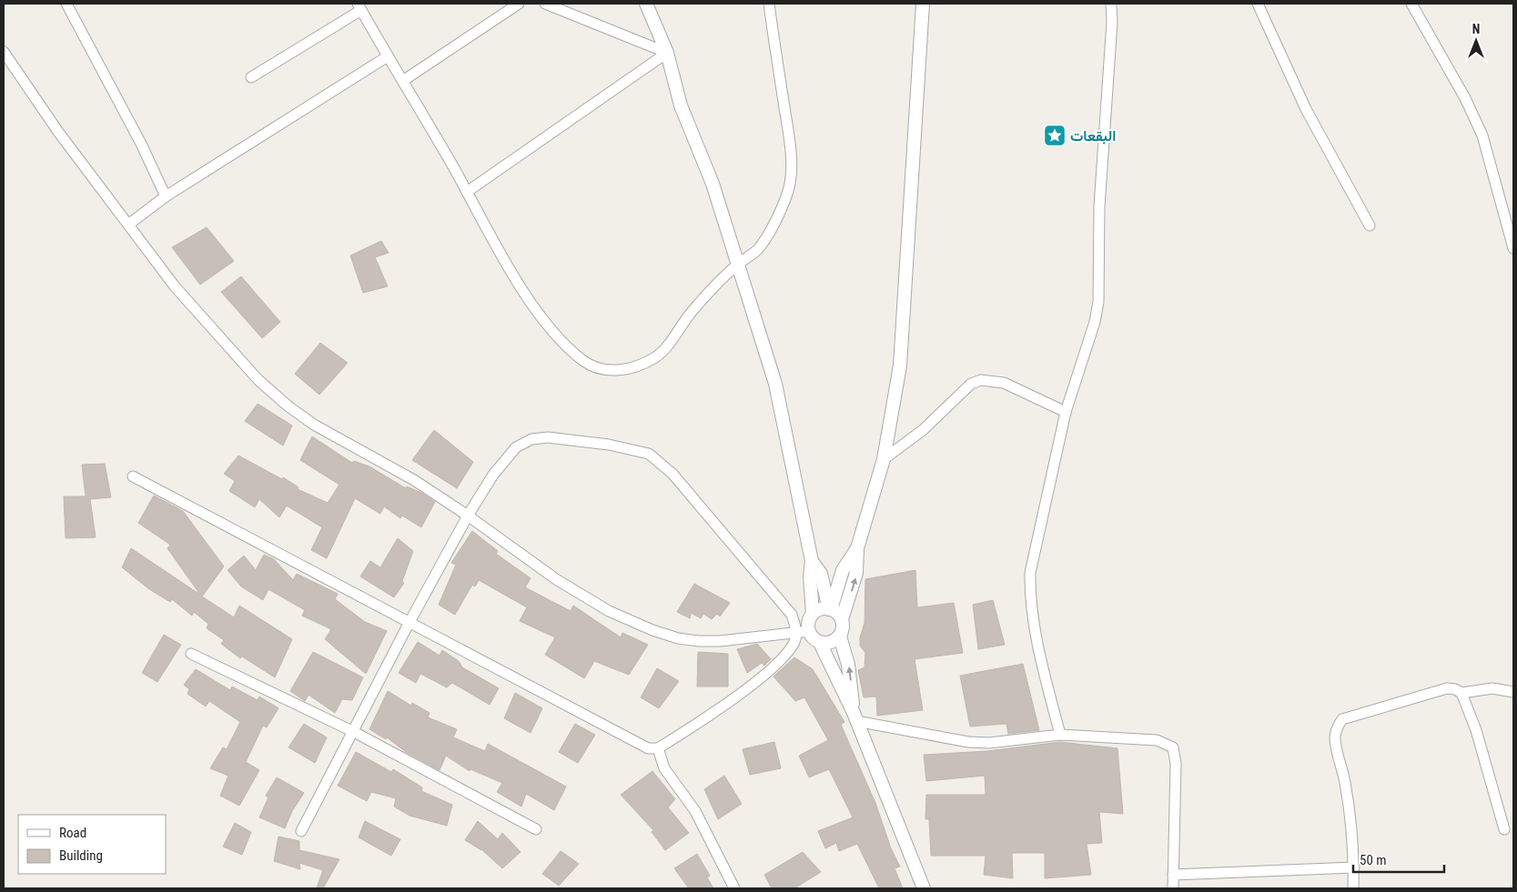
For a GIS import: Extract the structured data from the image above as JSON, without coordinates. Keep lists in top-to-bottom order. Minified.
{"places":{"place":["البقعات"]},"legend":["Road","Building"],"scale_bar":"50 m","north":"top"}
